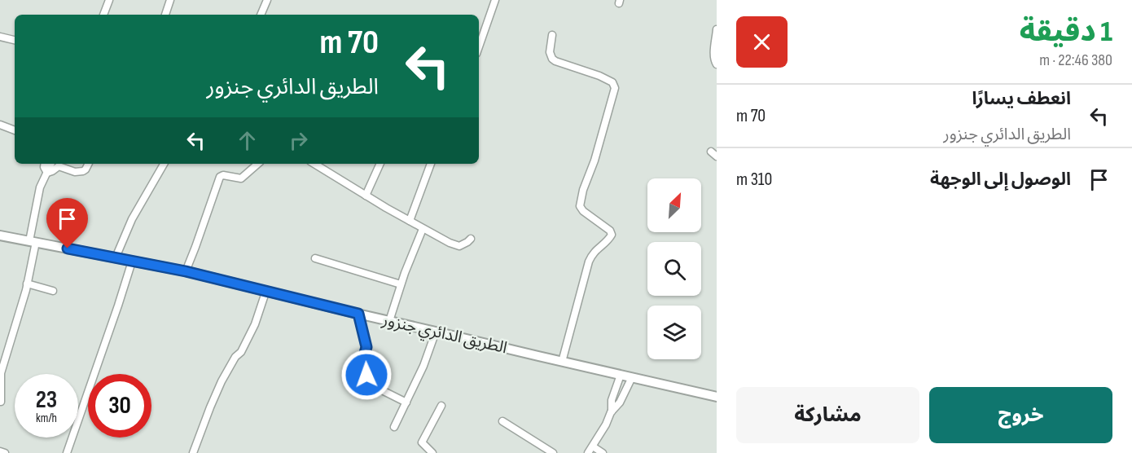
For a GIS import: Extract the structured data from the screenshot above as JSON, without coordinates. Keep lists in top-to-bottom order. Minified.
{"streets":{"main road":["الطريق الدائري جنزور"]},"north":"top right","page":{"heading":["1 دقيقة","380 m · 22:46"],"turn":["70 m","الطريق الدائري جنزور"],"list":[{"name":"انعطف يسارًا","note":"الطريق الدائري جنزور","value":"70 m"},{"name":"الوصول إلى الوجهة","value":"310 m"}],"speed":"23 km/h","limit":"30","buttons":["خروج","مشاركة"]}}
